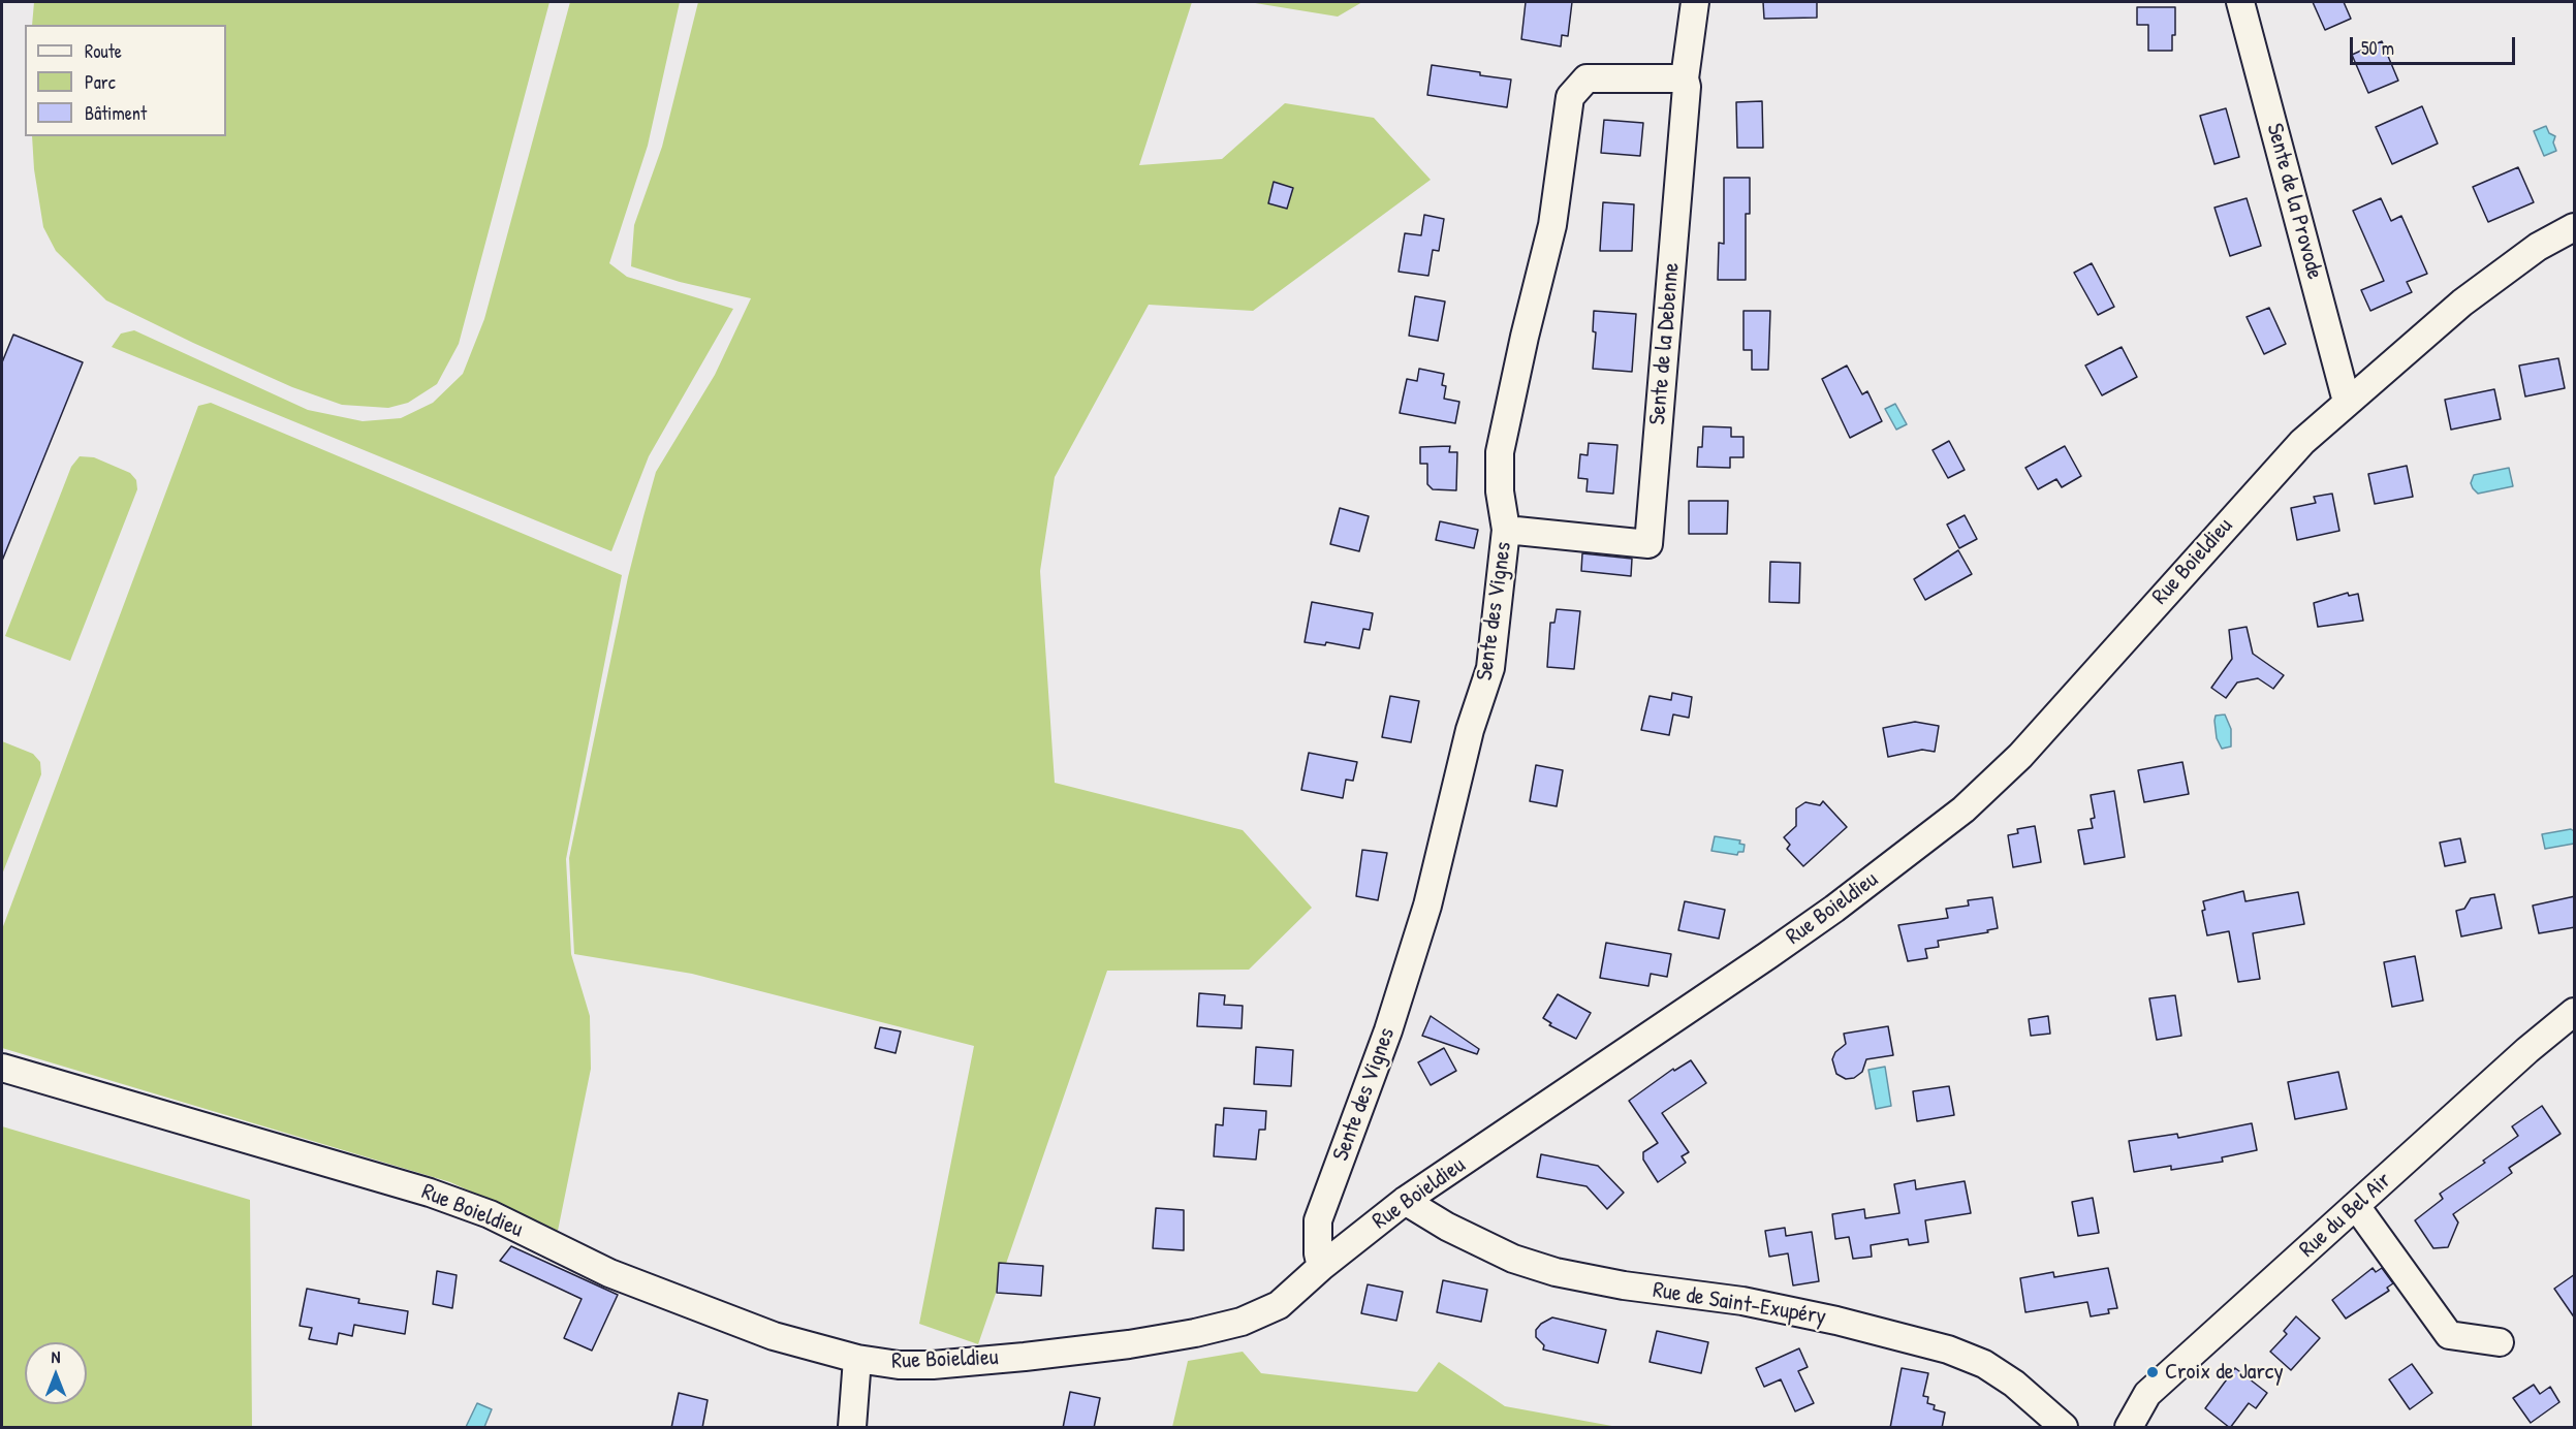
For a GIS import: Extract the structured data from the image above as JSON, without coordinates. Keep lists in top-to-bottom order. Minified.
{"streets":{"street":["Sente de la Provode","Sente de la Debenne","Rue Boieldieu","Sente des Vignes","Rue du Bel Air","Rue de Saint-Exupéry"]},"crossings":[["Sente de la Provode","Rue Boieldieu"],["Sente de la Debenne","Sente des Vignes"],["Rue Boieldieu","Sente des Vignes"],["Rue Boieldieu","Rue de Saint-Exupéry"]],"places":["Croix de Jarcy"],"legend":["Route","Parc","Bâtiment"],"scale_bar":"50 m","north":"top"}
